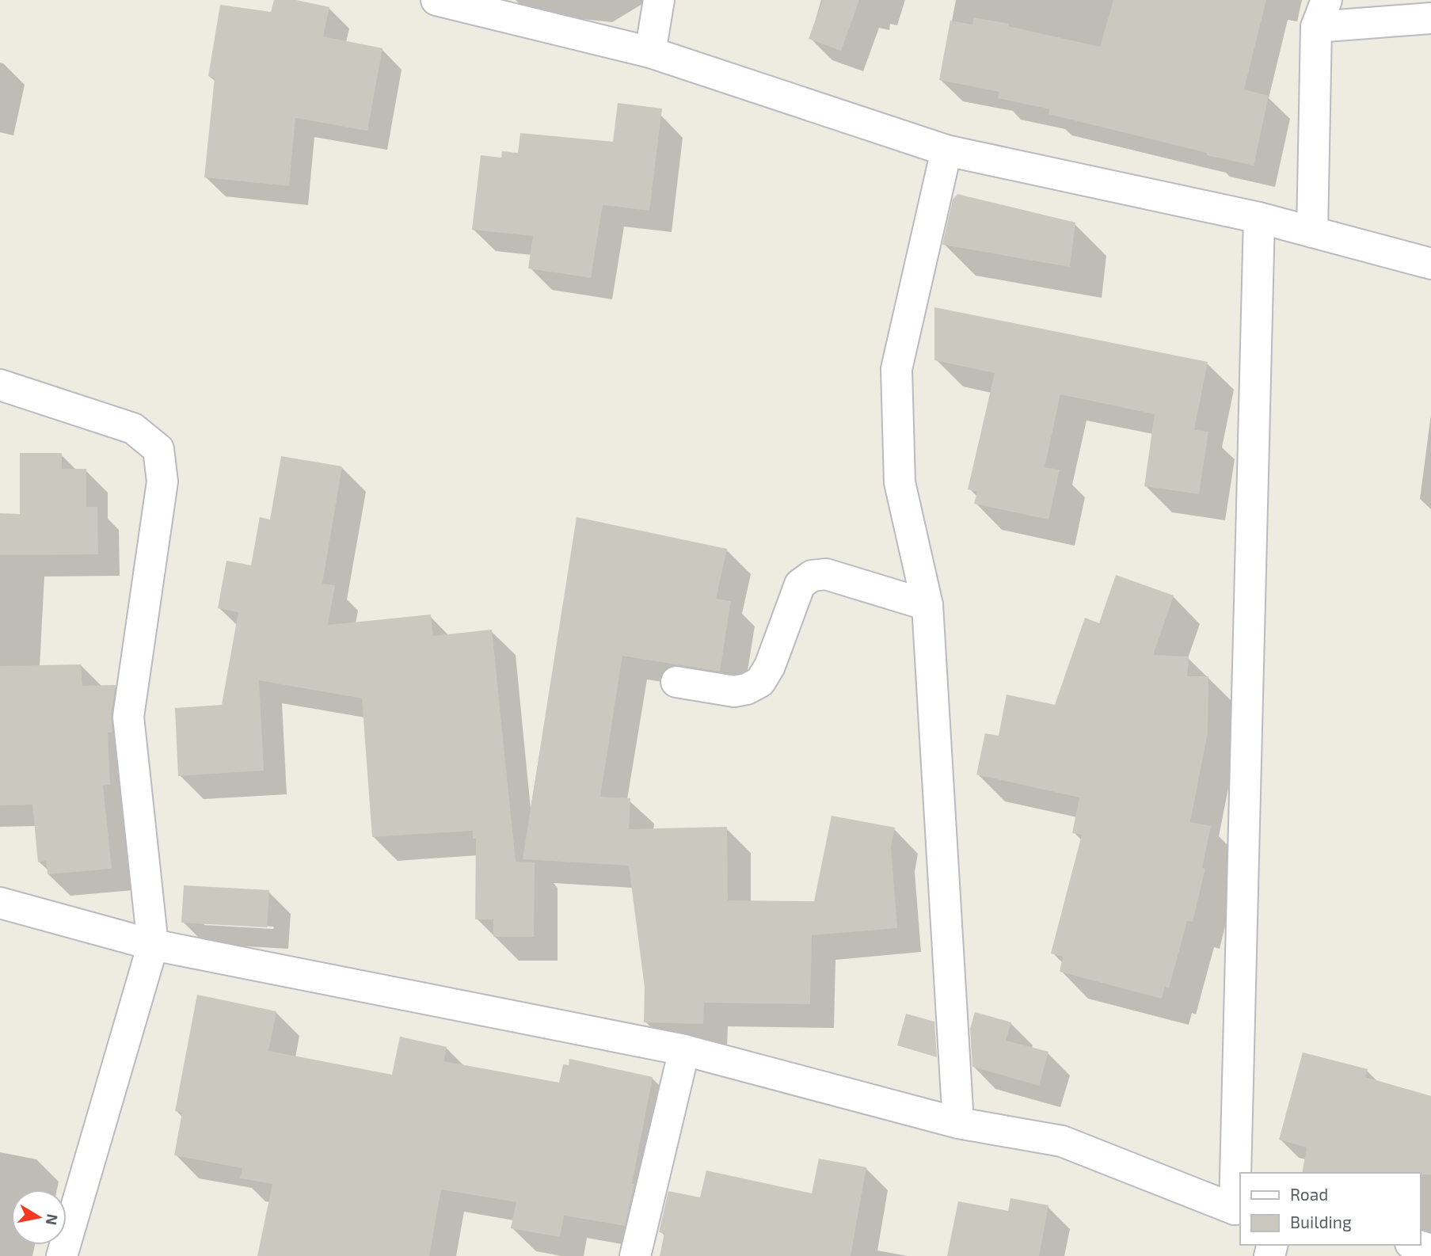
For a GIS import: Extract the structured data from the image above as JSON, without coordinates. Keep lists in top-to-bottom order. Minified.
{"legend":["Road","Building"],"north":"right"}
